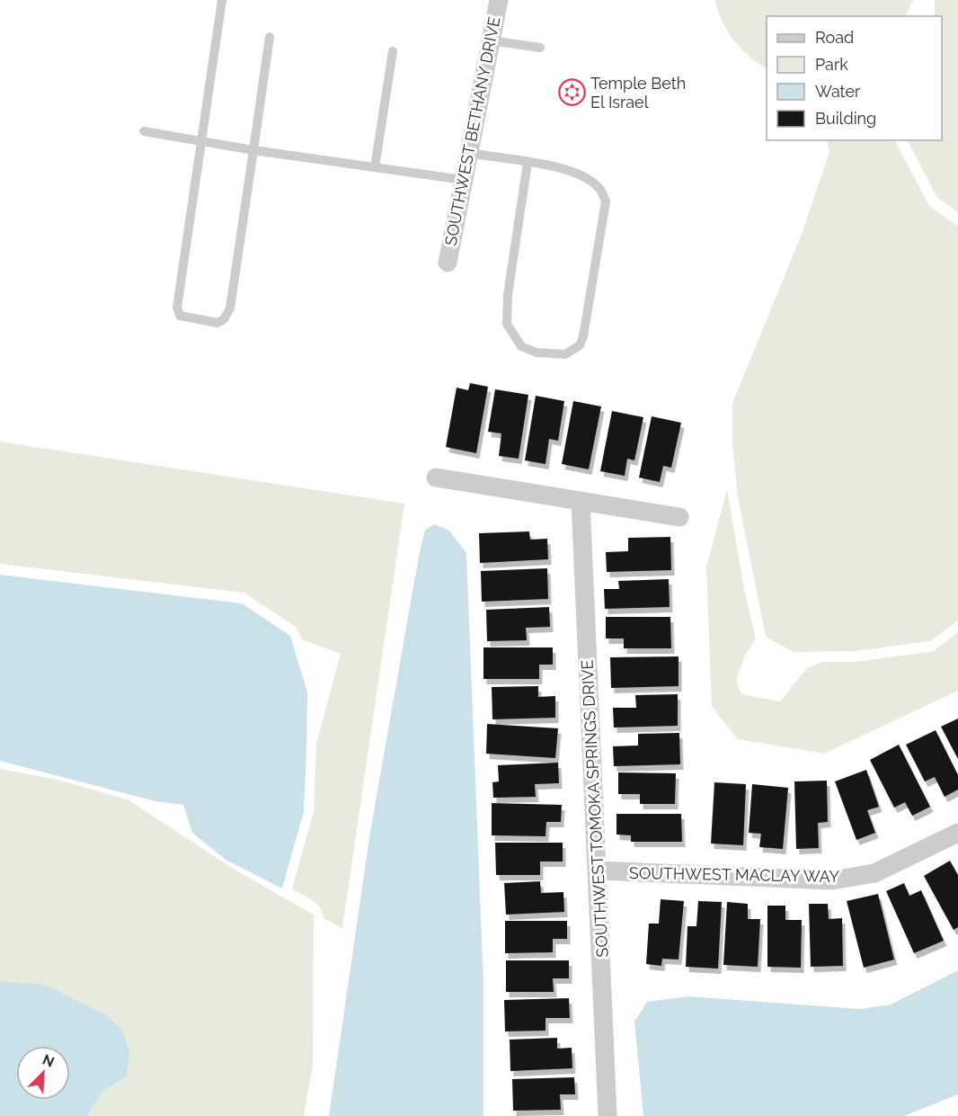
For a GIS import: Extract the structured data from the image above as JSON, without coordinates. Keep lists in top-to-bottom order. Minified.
{"streets":{"street":["SOUTHWEST BETHANY DRIVE","SOUTHWEST TOMOKA SPRINGS DRIVE","SOUTHWEST MACLAY WAY"]},"crossings":[["SOUTHWEST TOMOKA SPRINGS DRIVE","SOUTHWEST MACLAY WAY"]],"places":{"synagogue":["Temple Beth El Israel"]},"legend":["Road","Park","Water","Building"],"north":"top right"}
